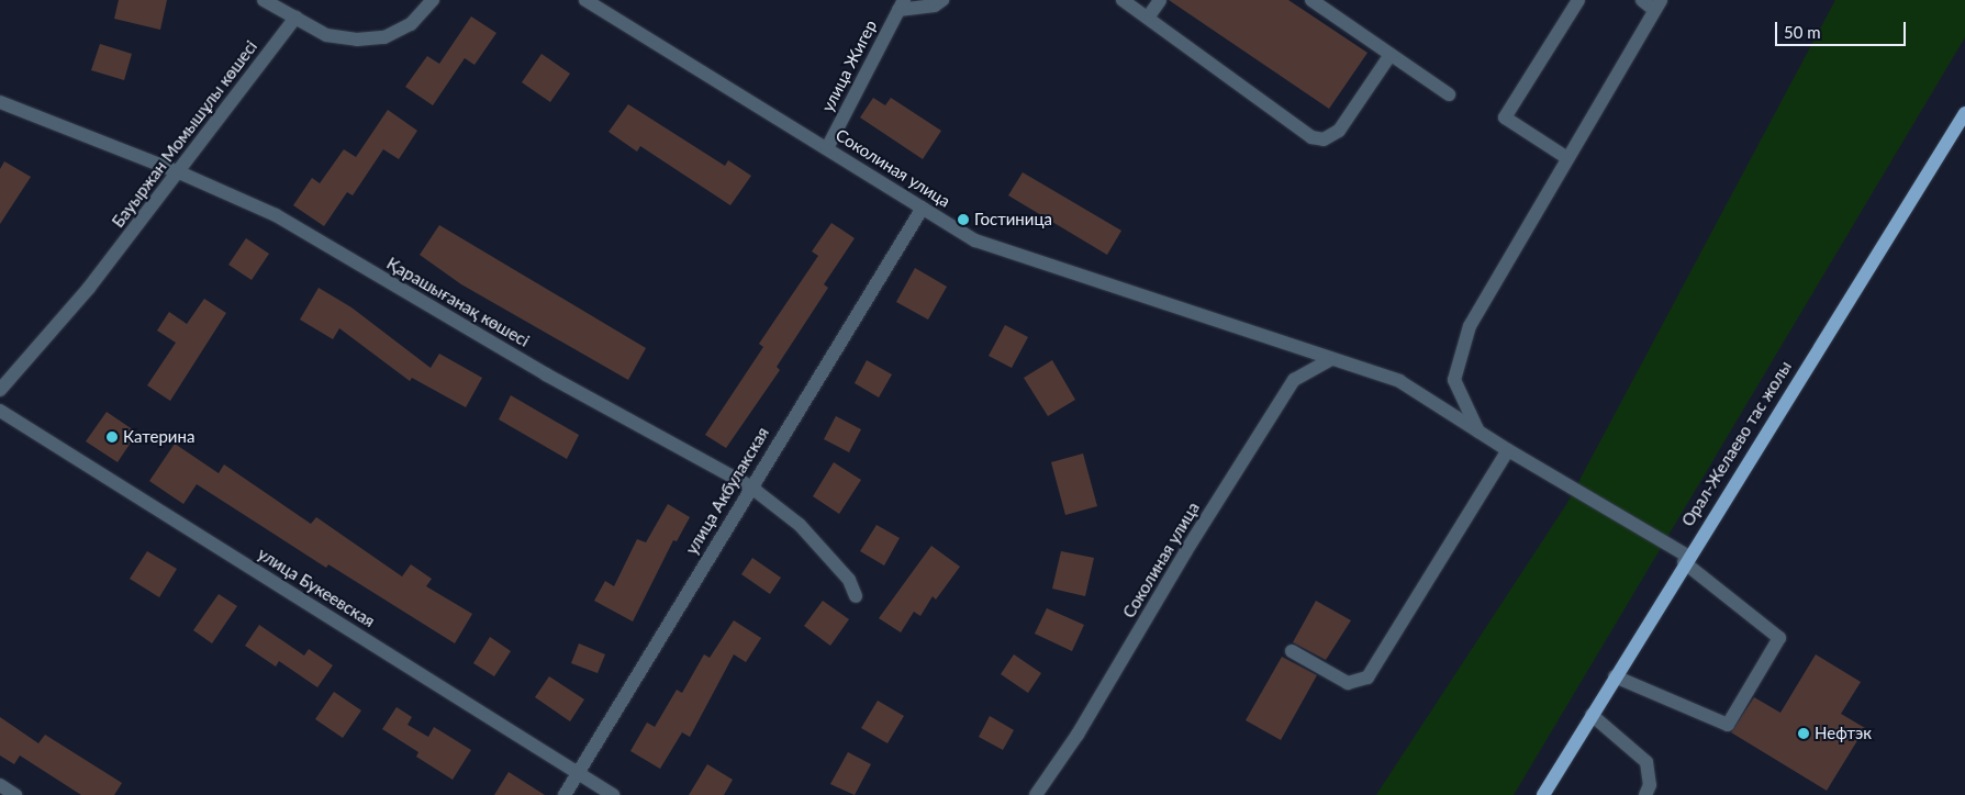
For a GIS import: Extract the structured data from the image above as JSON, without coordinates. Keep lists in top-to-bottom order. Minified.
{"streets":{"main road":["Орал-Желаево тас жолы"],"street":["улица Жигер","Бауыржан Момышұлы көшесі","Соколиная улица","Қарашығанақ көшесі","улица Акбулакская","улица Букеевская"]},"crossings":[["улица Жигер","Соколиная улица"],["Бауыржан Момышұлы көшесі","Қарашығанақ көшесі"],["Соколиная улица","Орал-Желаево тас жолы"],["Соколиная улица","улица Акбулакская"],["Қарашығанақ көшесі","улица Акбулакская"],["улица Акбулакская","улица Букеевская"]],"places":["Гостиница","Катерина","Нефтэк"],"scale_bar":"50 m"}
